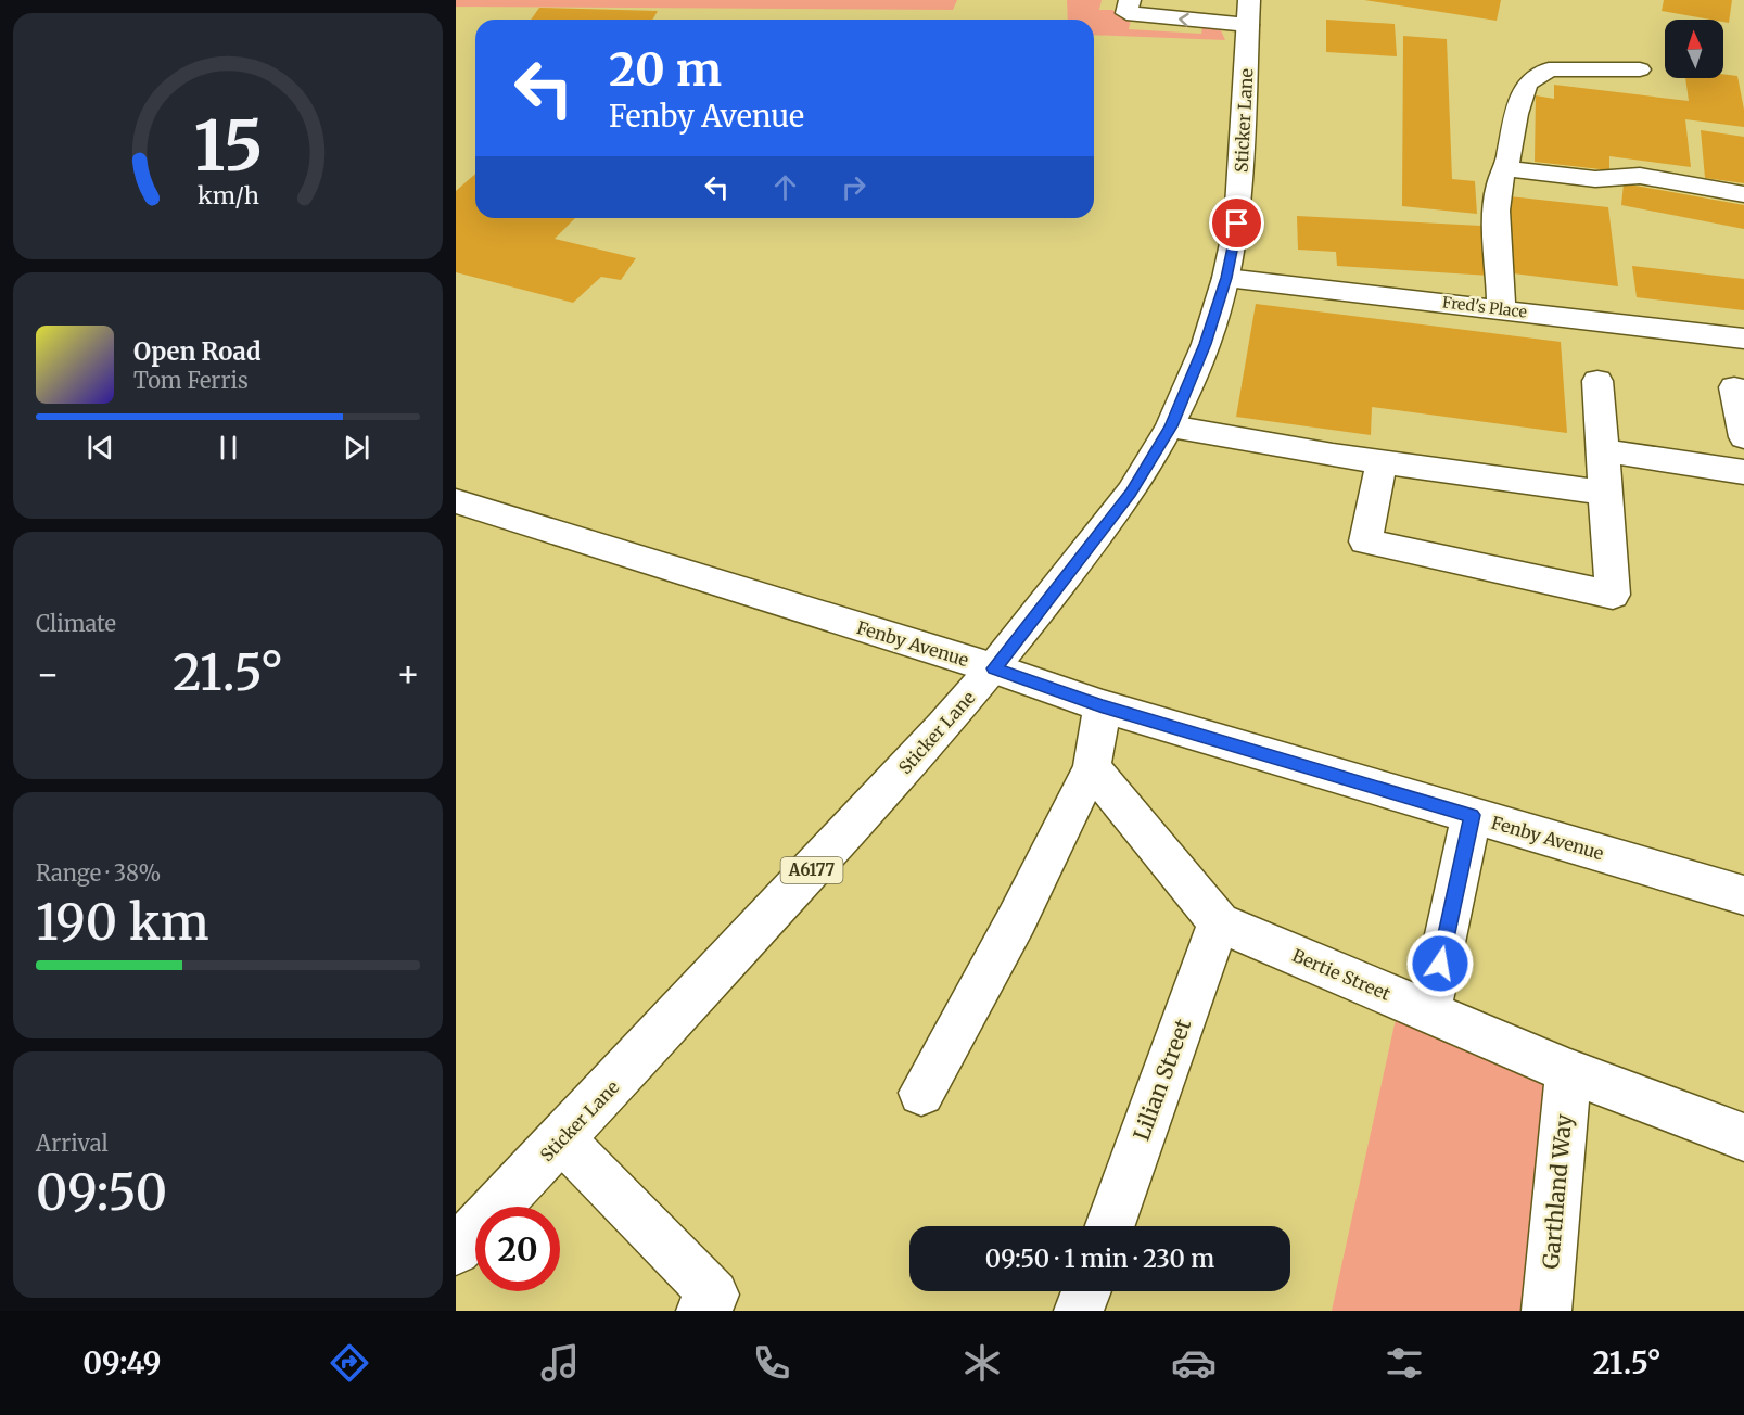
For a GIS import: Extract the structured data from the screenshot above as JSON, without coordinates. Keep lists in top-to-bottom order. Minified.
{"streets":{"main road":["Sticker Lane","Fred's Place","Fenby Avenue","A6177","Bertie Street","Lilian Street","Garthland Way"]},"crossings":[["Sticker Lane","Fred's Place"],["Sticker Lane","Fenby Avenue"],["Bertie Street","Lilian Street"],["Bertie Street","Garthland Way"]],"north":"top","page":{"turn":["20 m","Fenby Avenue"],"song":["Open Road","Tom Ferris"],"tile":["Climate",["Range · 38%","190 km"],["Arrival","09:50"]],"heat":["−","21.5°","+"],"limit":"20","trip":"09:50 · 1 min · 230 m","tabs":["09:49","21.5°"],"gauge":["15","km/h"]}}
